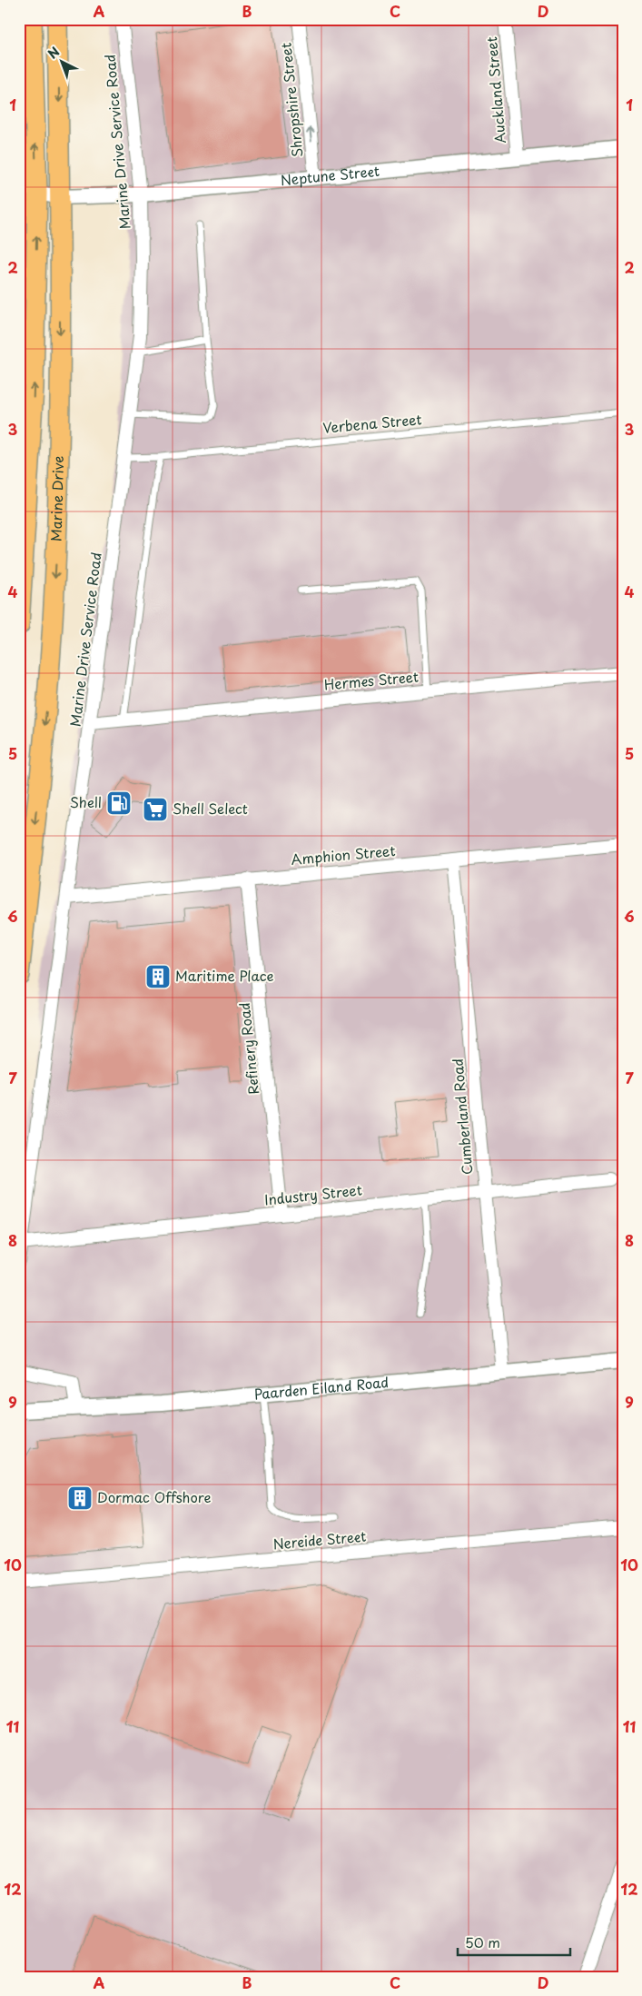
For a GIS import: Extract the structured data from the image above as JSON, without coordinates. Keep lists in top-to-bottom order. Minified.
{"streets":{"main road":["Marine Drive"],"street":["Auckland Street","Shropshire Street","Marine Drive Service Road","Neptune Street","Hermes Street","Amphion Street","Refinery Road","Cumberland Road","Industry Street","Paarden Eiland Road","Nereide Street"],"lane":["Verbena Street"]},"crossings":[["Auckland Street","Neptune Street"],["Shropshire Street","Neptune Street"],["Marine Drive Service Road","Neptune Street"],["Marine Drive Service Road","Verbena Street"],["Marine Drive Service Road","Hermes Street"],["Marine Drive Service Road","Amphion Street"],["Marine Drive Service Road","Industry Street"],["Neptune Street","Marine Drive"],["Amphion Street","Refinery Road"],["Amphion Street","Cumberland Road"],["Refinery Road","Industry Street"],["Cumberland Road","Industry Street"],["Cumberland Road","Paarden Eiland Road"]],"one_way":["Shropshire Street"],"places":{"fuel station":["Shell"],"supermarket":["Shell Select"],"building":["Maritime Place","Dormac Offshore"]},"scale_bar":"50 m","north":"top left","grid":{"columns":["A","B","C","D"],"rows":["1","2","3","4","5","6","7","8","9","10","11","12"]}}
